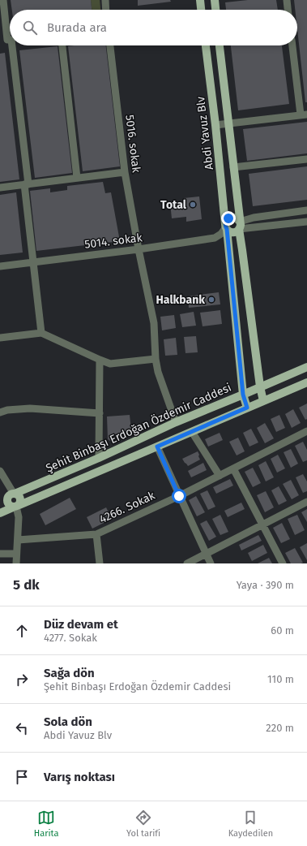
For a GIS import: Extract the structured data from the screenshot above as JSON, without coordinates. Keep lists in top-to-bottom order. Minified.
{"streets":{"main road":["Abdi Yavuz Blv","Şehit Binbaşı Erdoğan Özdemir Caddesi"],"street":["5016. sokak","5014. sokak","4266. Sokak"]},"crossings":[["Abdi Yavuz Blv","5014. sokak"],["Abdi Yavuz Blv","Şehit Binbaşı Erdoğan Özdemir Caddesi"],["5016. sokak","5014. sokak"],["5016. sokak","Şehit Binbaşı Erdoğan Özdemir Caddesi"]],"places":["Total","Halkbank"],"page":{"search":"Burada ara","heading":["5 dk","Yaya · 390 m"],"list":[["Düz devam et","4277. Sokak","60 m"],["Sağa dön","Şehit Binbaşı Erdoğan Özdemir Caddesi","110 m"],["Sola dön","Abdi Yavuz Blv","220 m"],"Varış noktası"],"nav":["Harita","Yol tarifi","Kaydedilen"]}}
